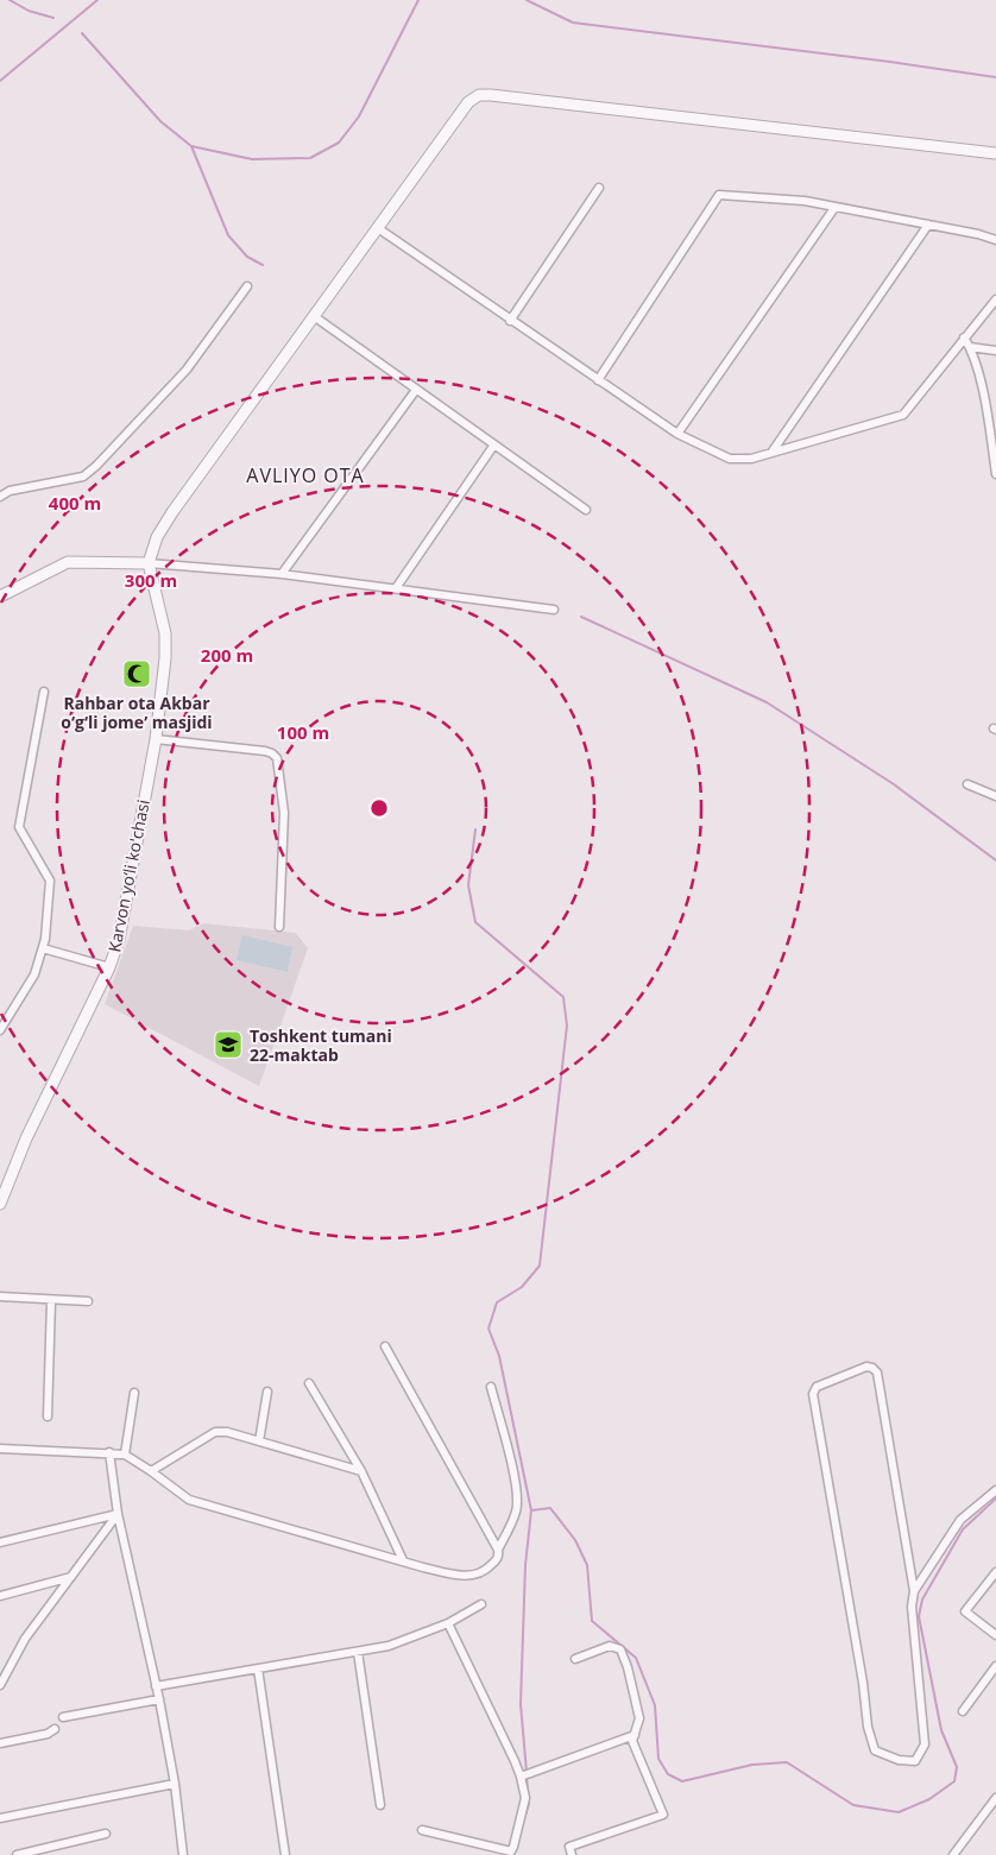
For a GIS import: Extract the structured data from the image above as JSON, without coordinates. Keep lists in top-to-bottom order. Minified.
{"streets":{"street":["Karvon yo‘li ko'chasi"]},"districts":["AVLIYO OTA"],"places":{"mosque":["Rahbar ota Akbar o‘g‘li jome’ masjidi"],"school or university":["Toshkent tumani 22-maktab"]},"rings":["400 m","300 m","200 m","100 m"]}
